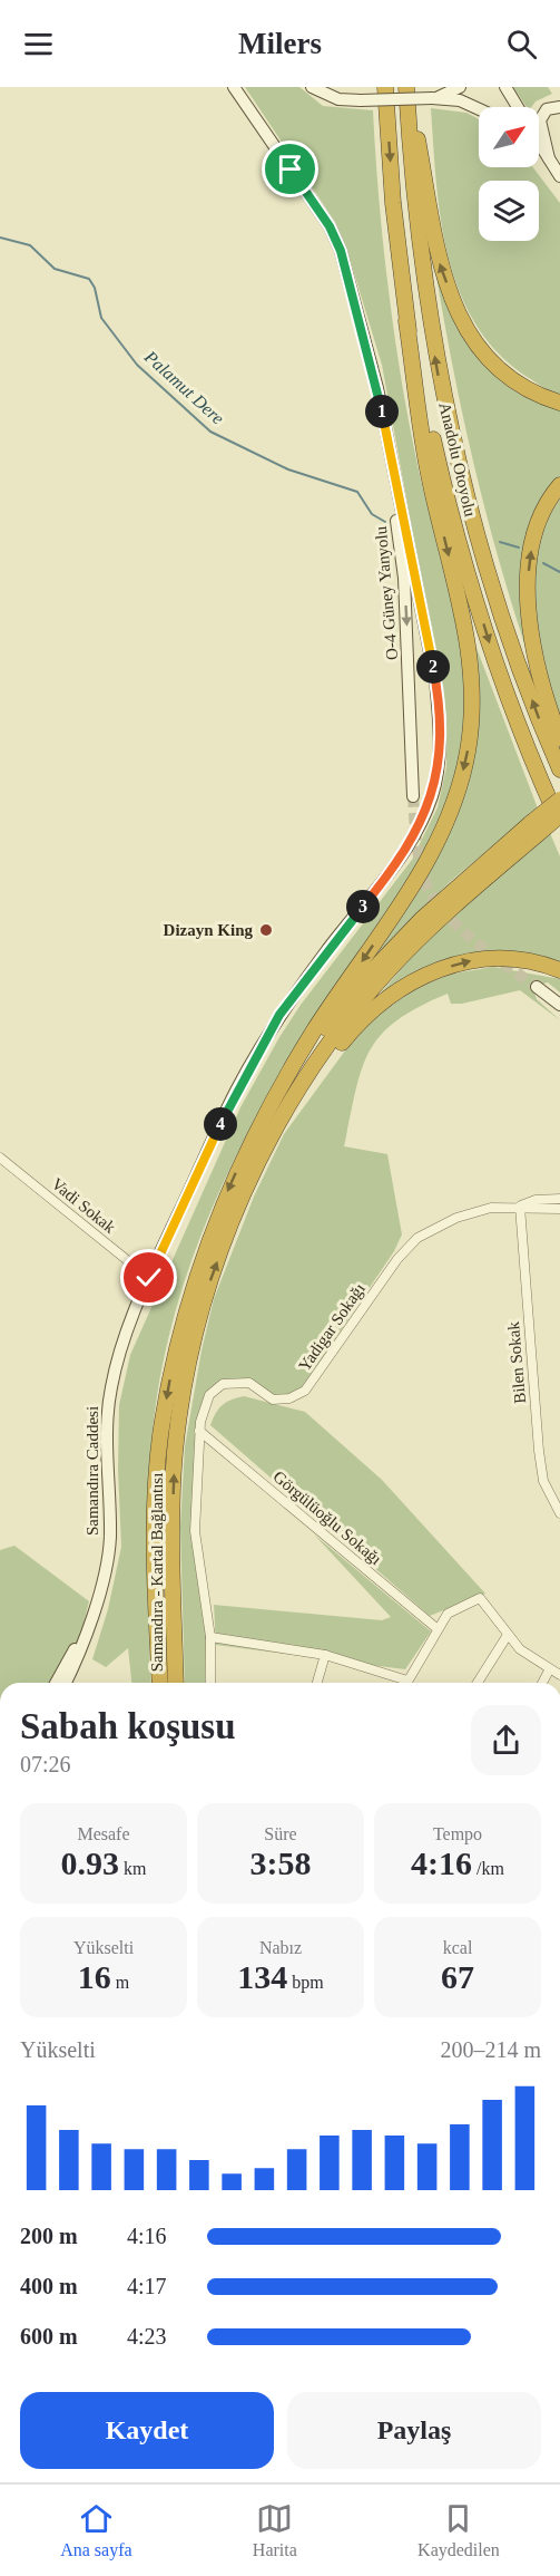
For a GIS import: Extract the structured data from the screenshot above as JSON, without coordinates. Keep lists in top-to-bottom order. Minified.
{"streets":{"highway":["Anadolu Otoyolu","Samandıra - Kartal Bağlantısı"],"main road":["O-4 Güney Yanyolu","Samandıra Caddesi"],"street":["Vadi Sokak","Yadigar Sokağı","Bilen Sokak","Görgülüoğlu Sokağı"]},"crossings":[["O-4 Güney Yanyolu","Samandıra Caddesi"],["Vadi Sokak","Samandıra Caddesi"],["Yadigar Sokağı","Bilen Sokak"],["Yadigar Sokağı","Görgülüoğlu Sokağı"]],"one_way":["O-4 Güney Yanyolu"],"water":["Palamut Dere"],"places":["Dizayn King"],"north":"top right","page":{"header":"Milers","pins":["1","2","3","4"],"heading":["Sabah koşusu","07:26"],"stats":[["Mesafe","0.93 km"],["Süre","3:58"],["Tempo","4:16 /km"],["Yükselti","16 m"],["Nabız","134 bpm"],["kcal","67"]],"chart":["Yükselti","200–214 m"],"list":[{"name":"200 m","note":"4:16"},{"name":"400 m","note":"4:17"},{"name":"600 m","note":"4:23"}],"buttons":["Kaydet","Paylaş"],"tabs":["Ana sayfa","Harita","Kaydedilen"]}}
